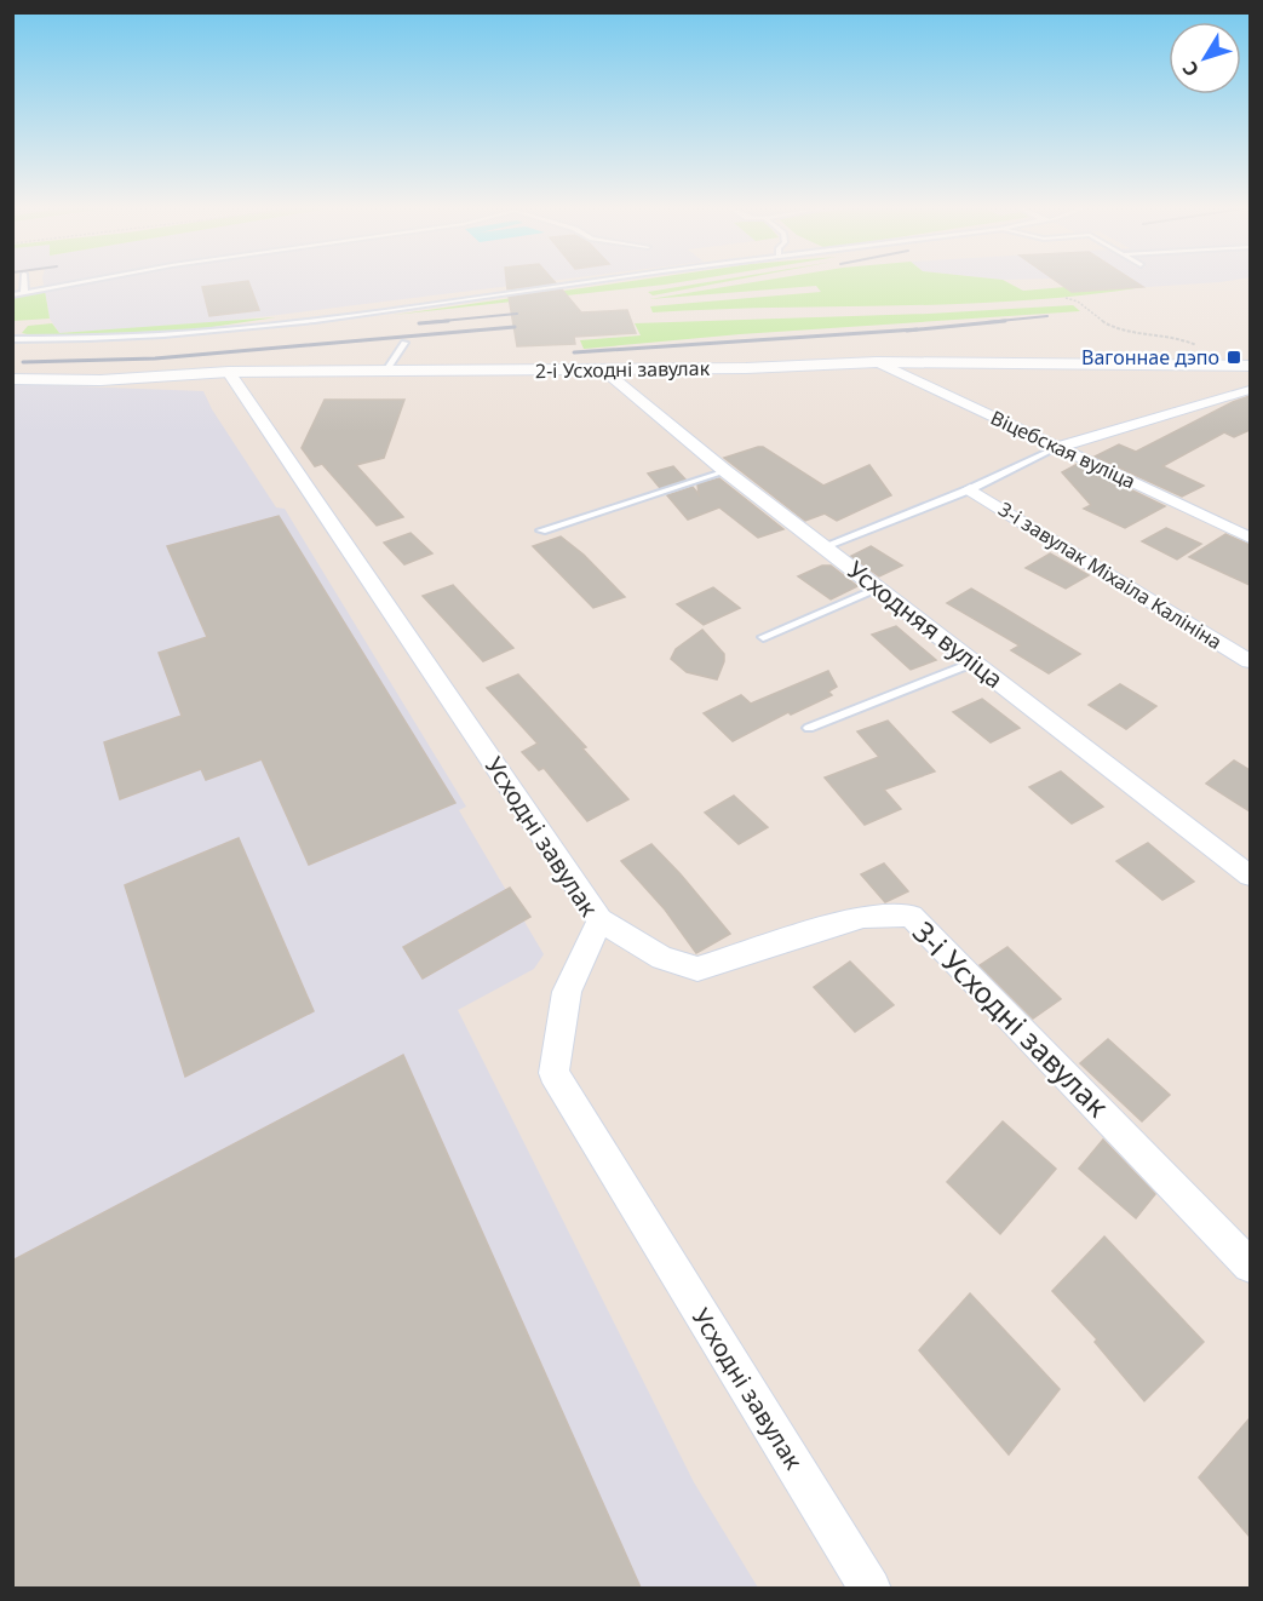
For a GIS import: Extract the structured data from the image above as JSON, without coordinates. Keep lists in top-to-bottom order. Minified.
{"streets":{"street":["2-і Усходні завулак","Віцебская вуліца","3-і завулак Міхаіла Калініна","Усходняя вуліца","Усходні завулак","3-і Усходні завулак"]},"crossings":[["2-і Усходні завулак","Віцебская вуліца"],["2-і Усходні завулак","Усходняя вуліца"],["2-і Усходні завулак","Усходні завулак"],["Усходні завулак","3-і Усходні завулак"]],"places":{"transit":["Вагоннае дэпо"]},"north":"bottom left"}
